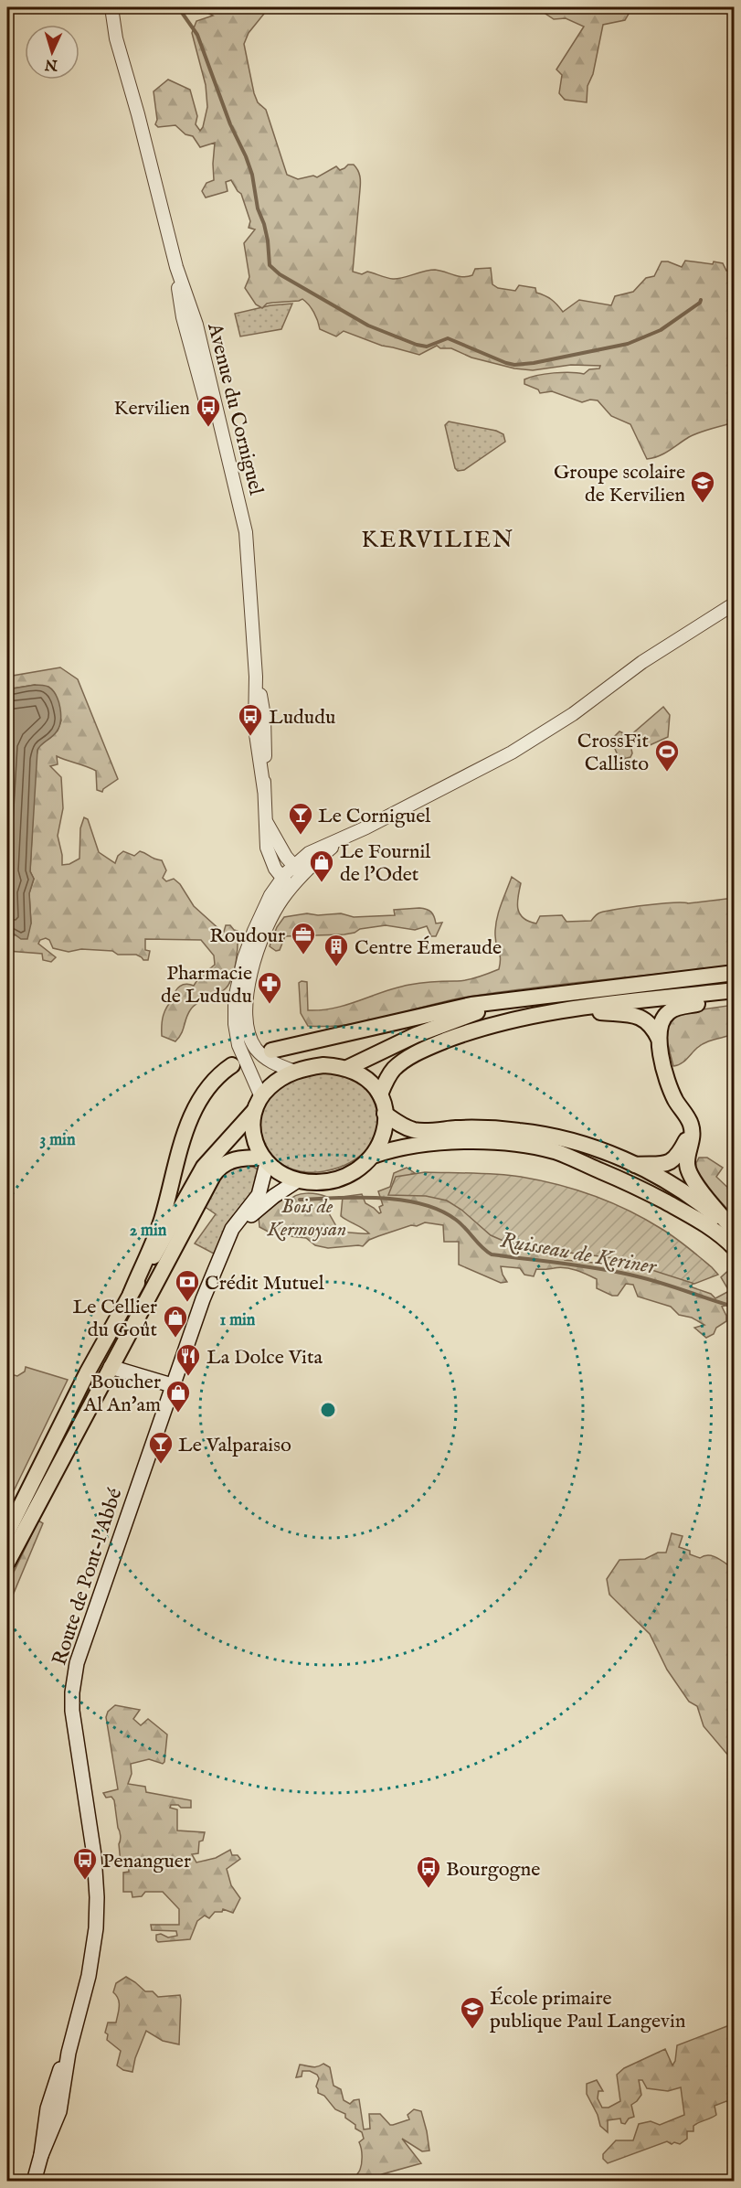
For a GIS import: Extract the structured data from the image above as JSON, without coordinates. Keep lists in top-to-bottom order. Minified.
{"streets":{"main road":["Route de Pont-l'Abbé"],"street":["Avenue du Corniguel"]},"districts":["KERVILIEN"],"water":["Ruisseau de Keriner"],"parks":["Bois de Kermoysan"],"places":{"bus stop":["Kervilien","Lududu","Penanguer","Bourgogne"],"school or university":["Groupe scolaire de Kervilien","École primaire publique Paul Langevin"],"sports":["CrossFit Callisto"],"bar":["Le Corniguel","Le Valparaiso"],"shop":["Le Fournil de l'Odet","Le Cellier du Goût","Boucher Al An'am"],"office":["Roudour"],"building":["Centre Émeraude"],"pharmacy":["Pharmacie de Lududu"],"bank":["Crédit Mutuel"],"restaurant":["La Dolce Vita"]},"north":"bottom","rings":["3 min","2 min","1 min"]}
